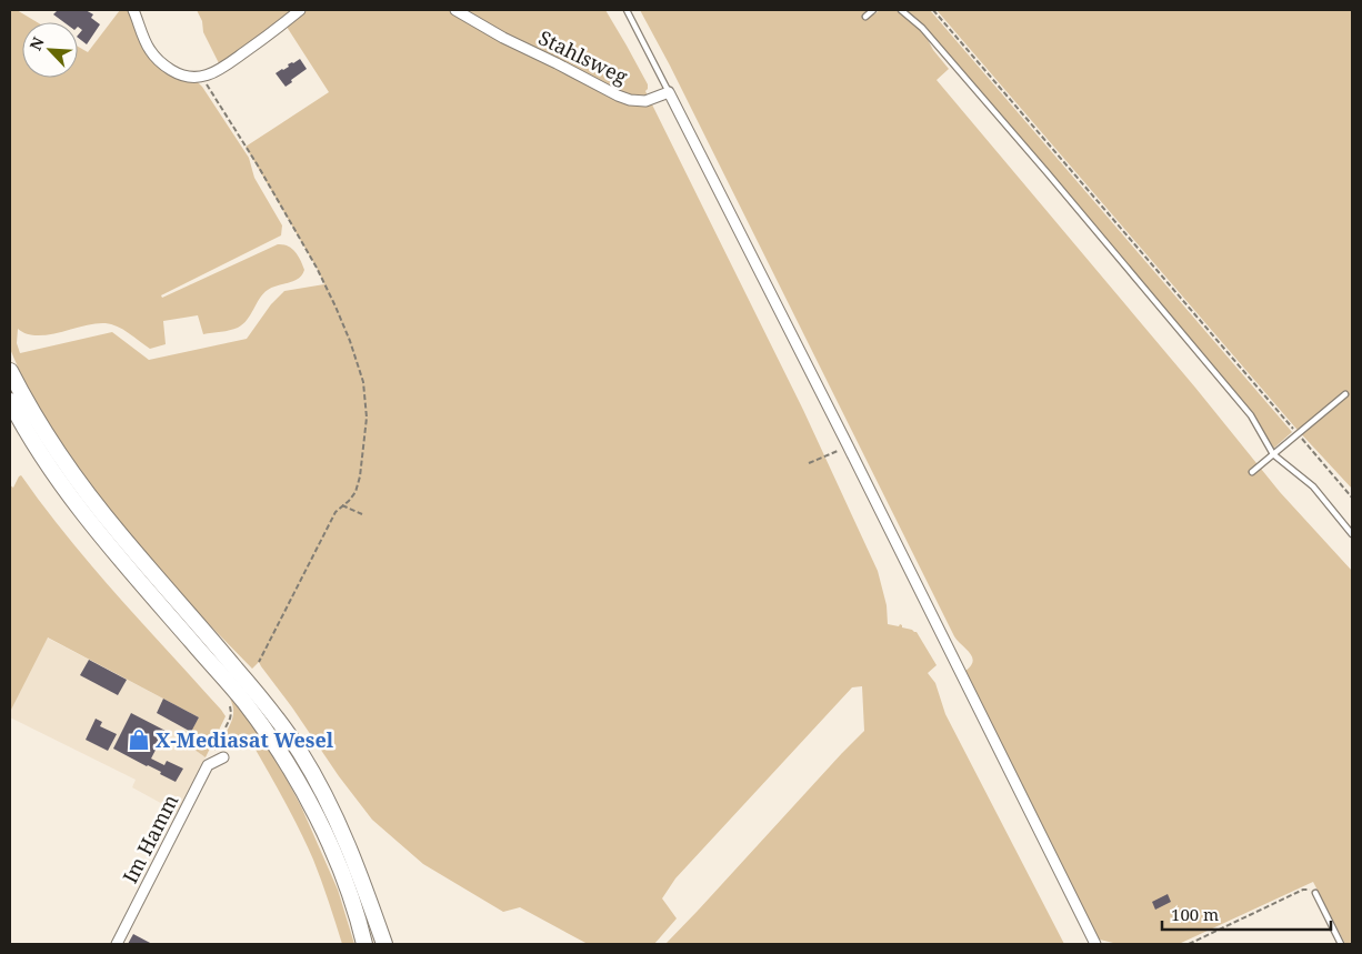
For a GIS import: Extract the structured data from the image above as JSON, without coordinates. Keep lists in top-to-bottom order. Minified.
{"streets":{"street":["Stahlsweg","Im Hamm"]},"places":{"shop":["X-Mediasat Wesel"]},"scale_bar":"100 m","north":"top left"}
